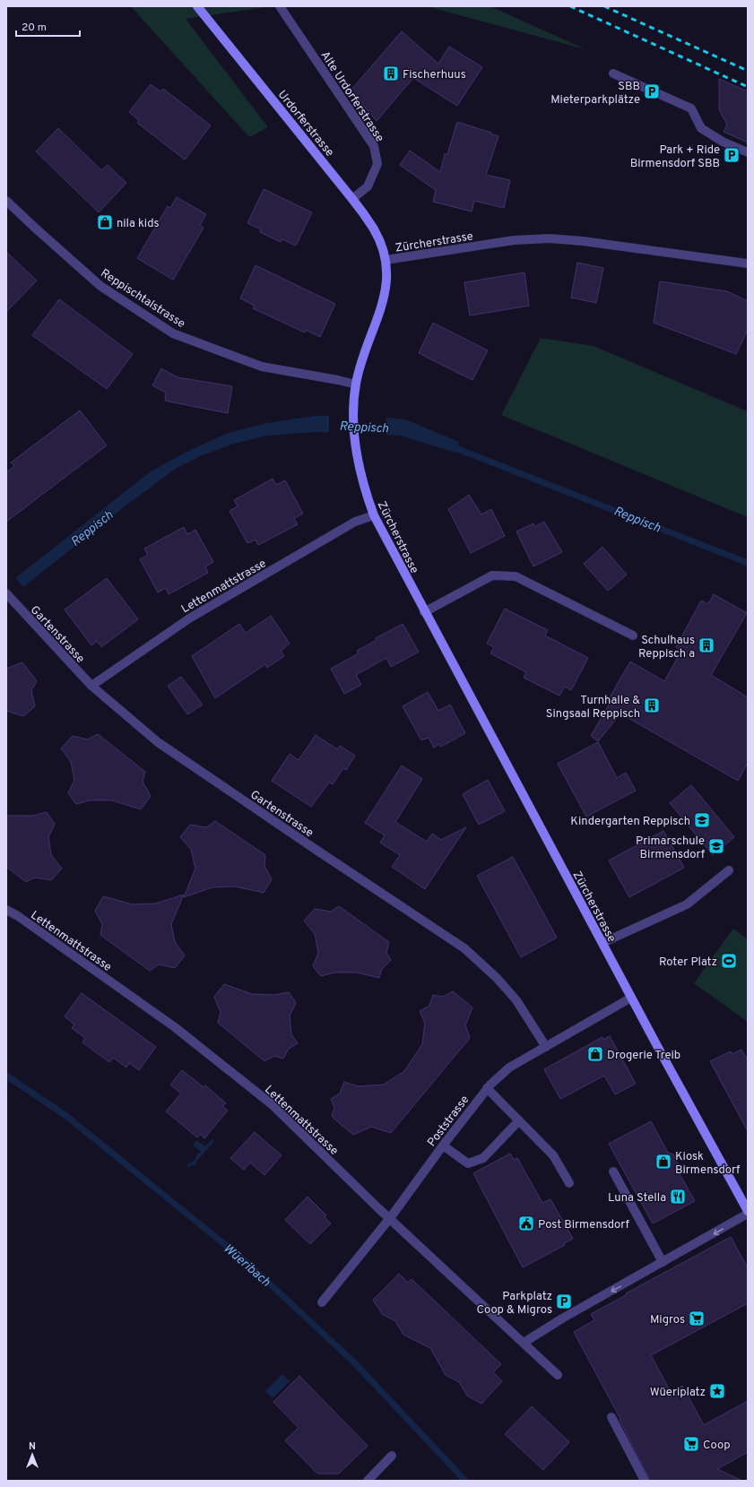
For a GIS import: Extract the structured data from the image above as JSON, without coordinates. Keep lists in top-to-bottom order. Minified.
{"streets":{"main road":["Urdorferstrasse","Zürcherstrasse"],"street":["Alte Urdorferstrasse","Reppischtalstrasse","Lettenmattstrasse","Gartenstrasse","Poststrasse"]},"crossings":[["Alte Urdorferstrasse","Urdorferstrasse"],["Urdorferstrasse","Zürcherstrasse"],["Zürcherstrasse","Reppischtalstrasse"],["Zürcherstrasse","Lettenmattstrasse"],["Zürcherstrasse","Poststrasse"],["Lettenmattstrasse","Gartenstrasse"],["Lettenmattstrasse","Poststrasse"],["Gartenstrasse","Poststrasse"]],"water":["Reppisch","Wüeribach"],"places":{"building":["Fischerhuus","Schulhaus Reppisch a","Turnhalle & Singsaal Reppisch"],"parking":["SBB Mieterparkplätze","Park + Ride Birmensdorf SBB","Parkplatz Coop & Migros"],"shop":["nila kids","Drogerie Treib","Kiosk Birmensdorf"],"school or university":["Kindergarten Reppisch","Primarschule Birmensdorf"],"sports":["Roter Platz"],"restaurant":["Luna Stella"],"public building":["Post Birmensdorf"],"supermarket":["Migros","Coop"],"place":["Wüeriplatz"]},"scale_bar":"20 m","north":"top"}
